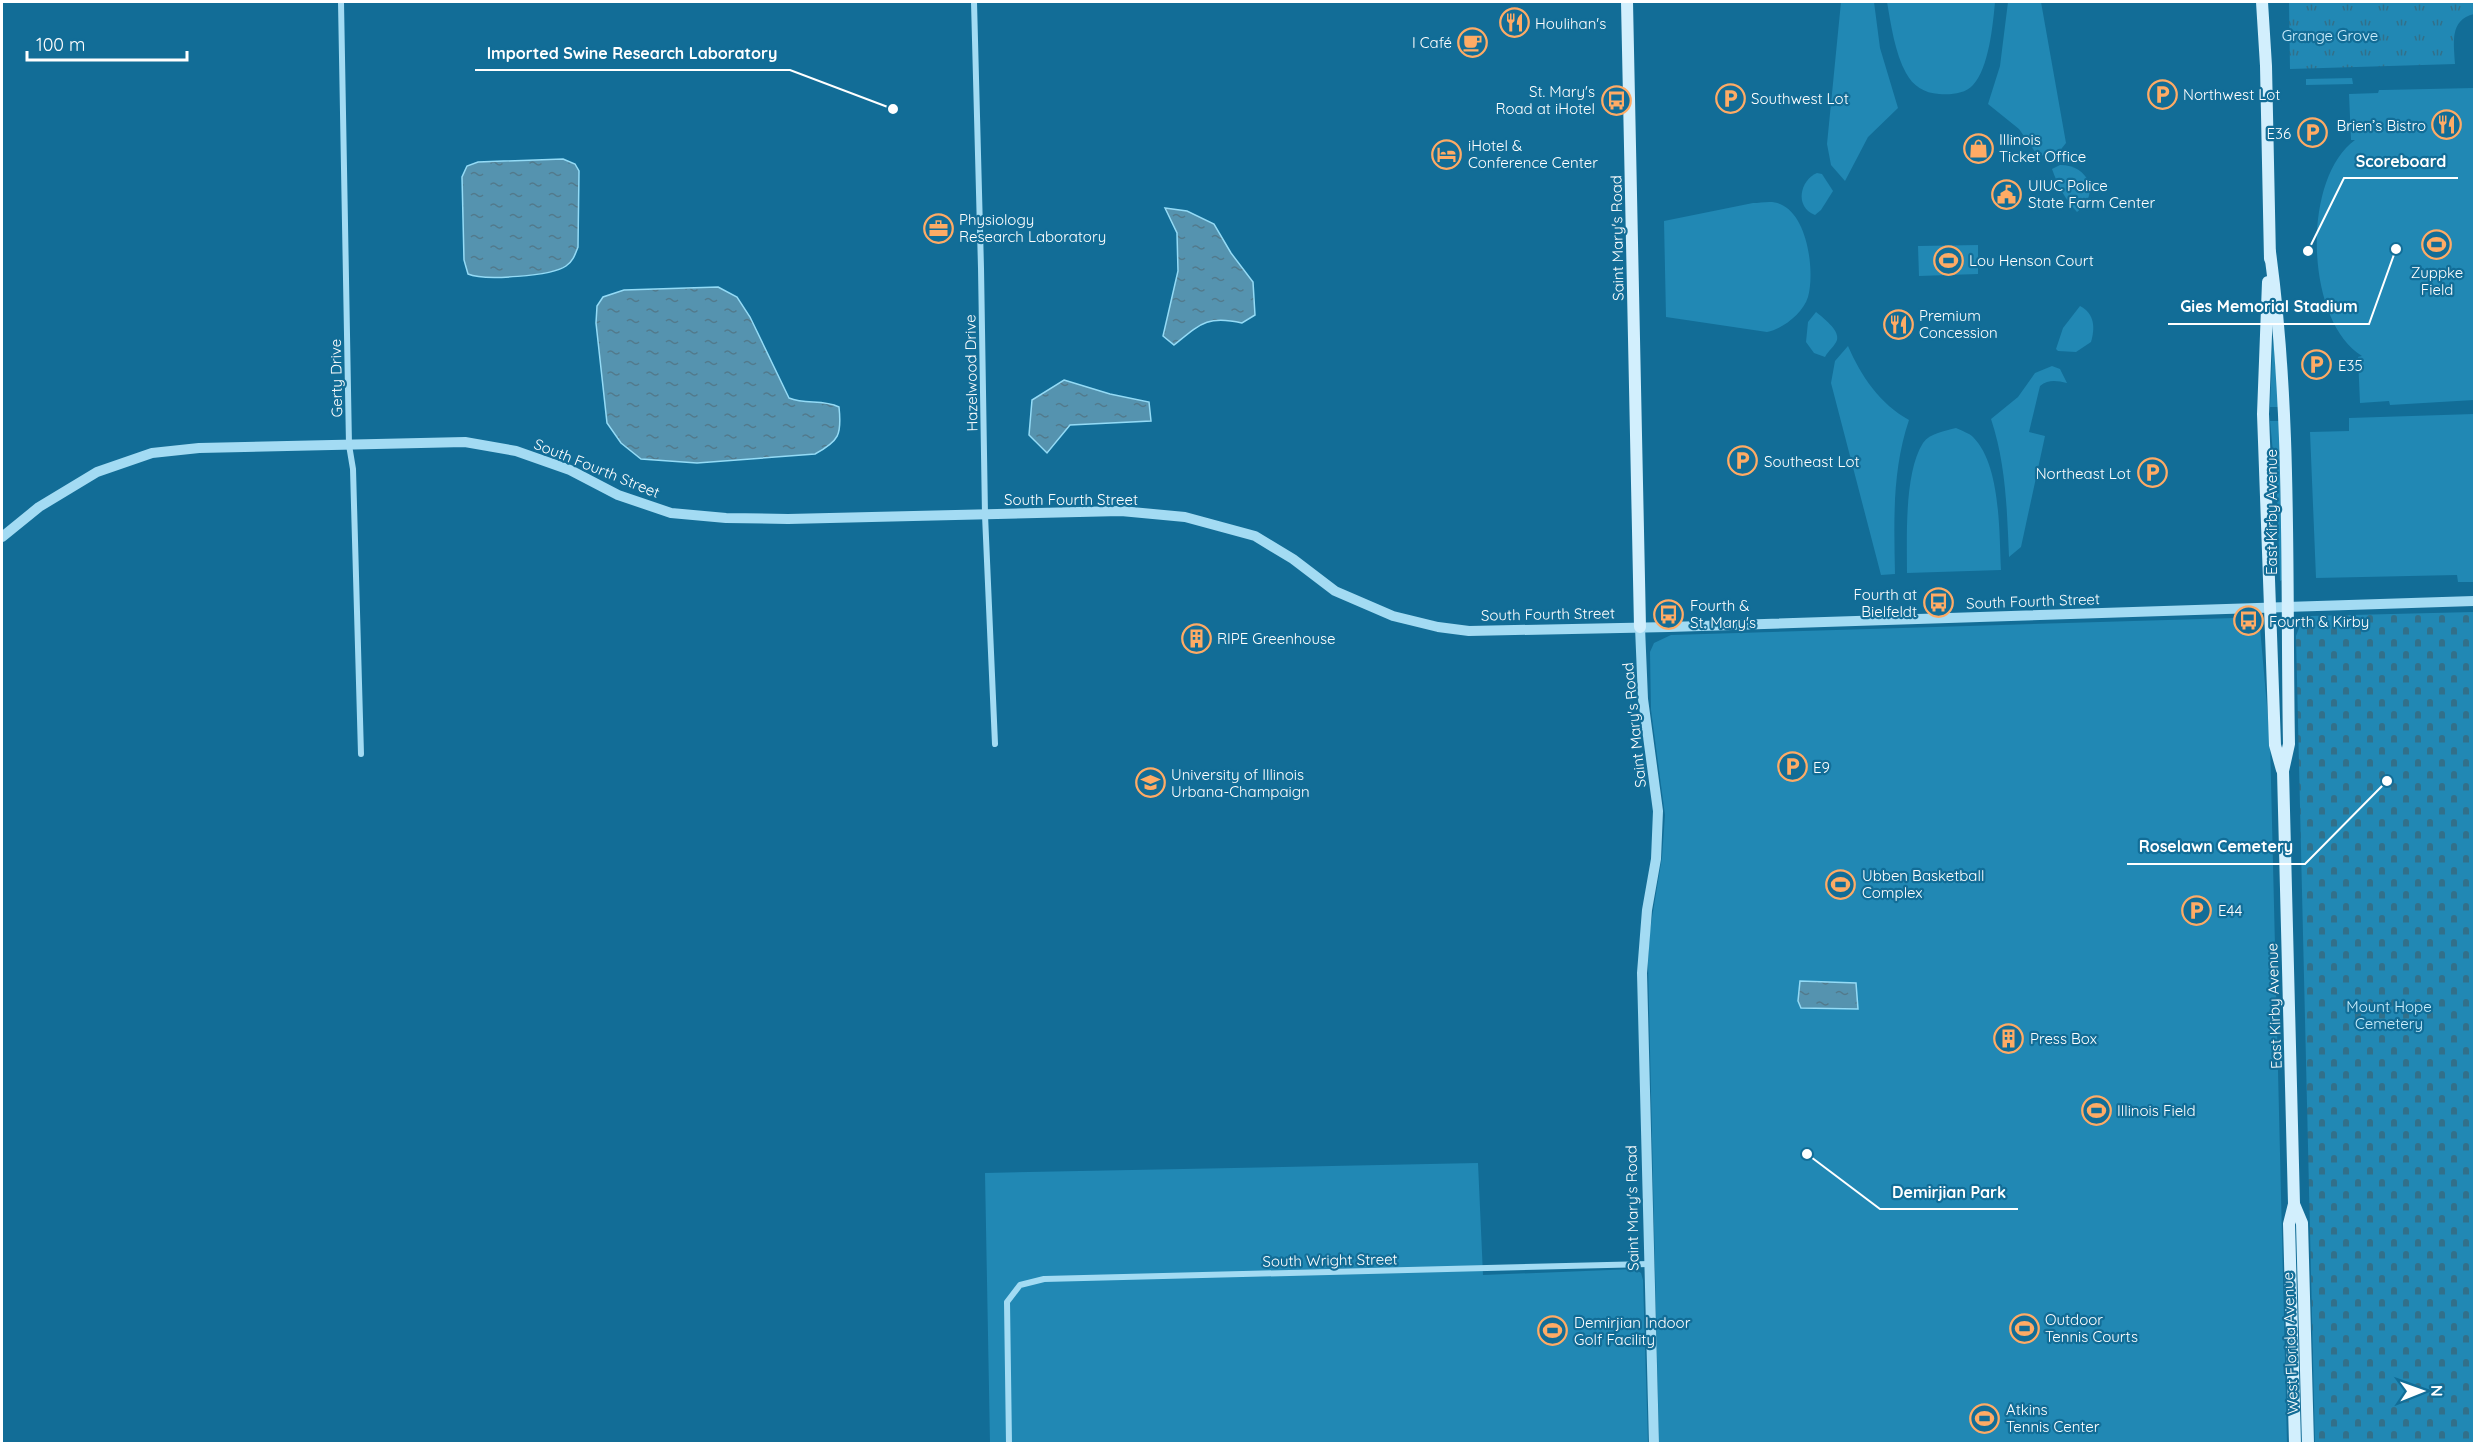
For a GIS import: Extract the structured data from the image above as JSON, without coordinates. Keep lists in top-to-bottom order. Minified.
{"streets":{"main road":["Saint Mary's Road","East Kirby Avenue","West Florida Avenue"],"street":["Hazelwood Drive","Gerty Drive","South Fourth Street","South Wright Street"]},"crossings":[["Saint Mary's Road","South Fourth Street"],["Saint Mary's Road","South Wright Street"],["Hazelwood Drive","South Fourth Street"],["Gerty Drive","South Fourth Street"],["South Fourth Street","East Kirby Avenue"],["East Kirby Avenue","West Florida Avenue"]],"parks":["Grange Grove","Mount Hope Cemetery"],"places":{"restaurant":["Houlihan's","Brien’s Bistro","Premium Concession"],"cafe":["I Café"],"parking":["Northwest Lot","Southwest Lot","E36","E35","Southeast Lot","Northeast Lot","E9","E44"],"bus stop":["St. Mary's Road at iHotel","Fourth at Bielfeldt","Fourth & St. Mary's","Fourth & Kirby"],"other":["Imported Swine Research Laboratory","Gies Memorial Stadium","Scoreboard","Roselawn Cemetery","Demirjian Park"],"shop":["Illinois Ticket Office"],"hotel":["iHotel & Conference Center"],"public building":["UIUC Police State Farm Center"],"office":["Physiology Research Laboratory"],"sports":["Zuppke Field","Lou Henson Court","Ubben Basketball Complex","Illinois Field","Outdoor Tennis Courts","Demirjian Indoor Golf Facility","Atkins Tennis Center"],"building":["RIPE Greenhouse","Press Box"],"school or university":["University of Illinois Urbana-Champaign"]},"scale_bar":"100 m","north":"right"}
